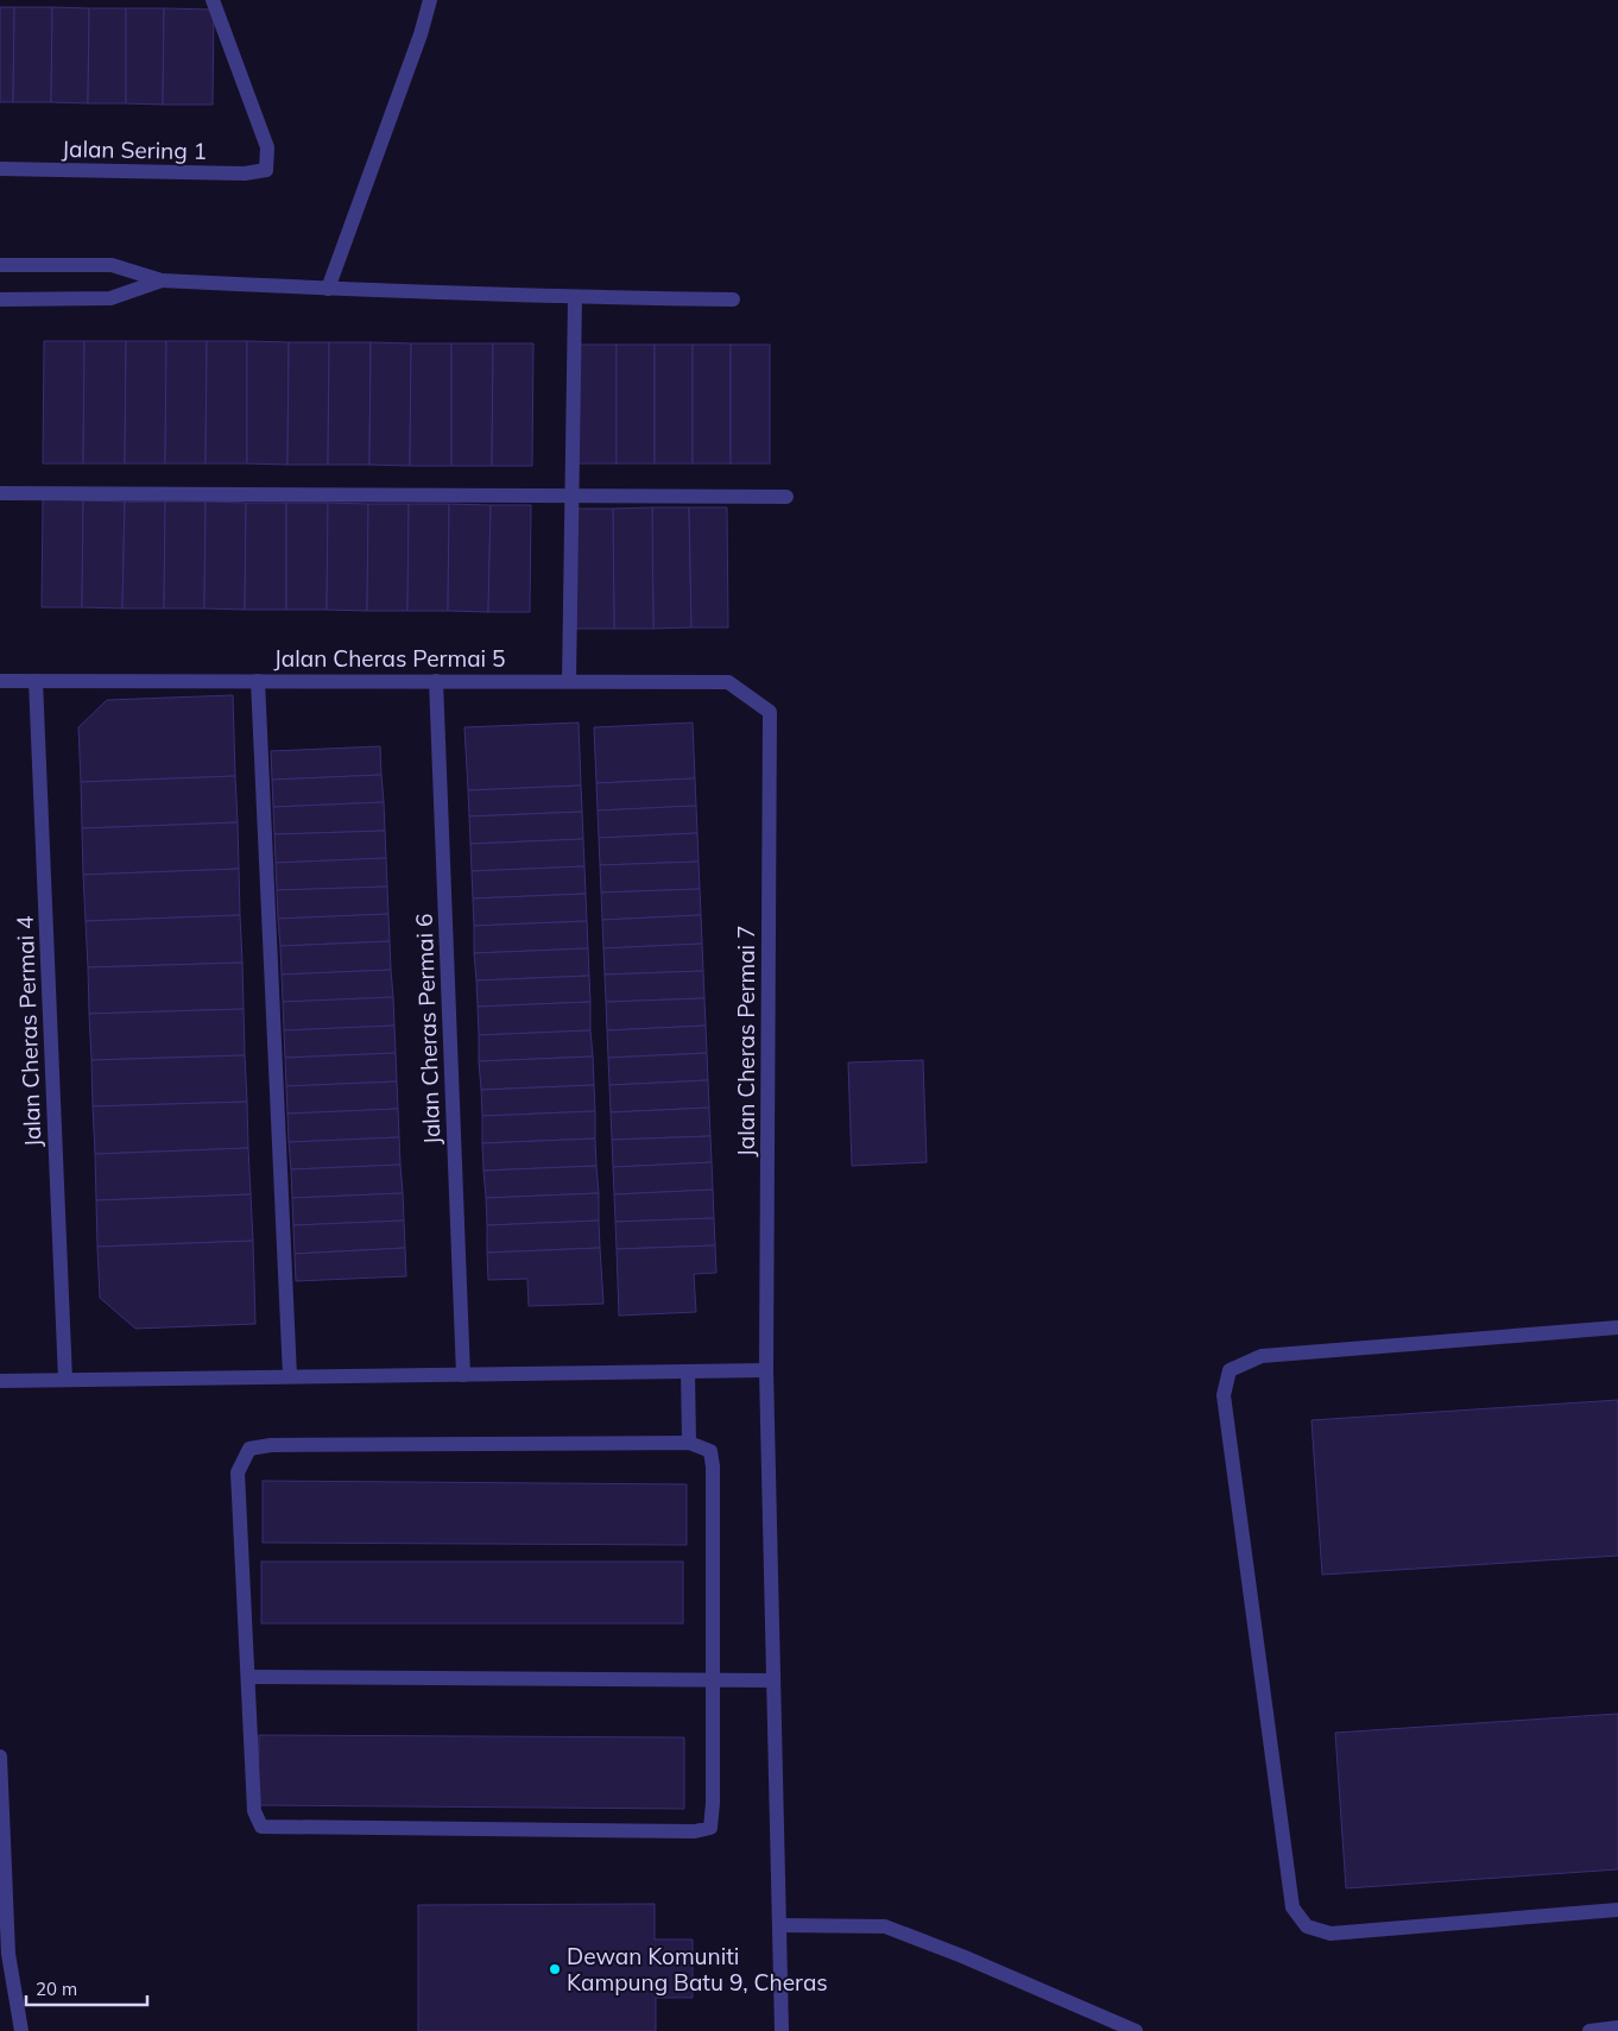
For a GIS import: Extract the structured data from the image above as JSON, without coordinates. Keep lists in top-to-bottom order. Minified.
{"streets":{"street":["Jalan Sering 1","Jalan Cheras Permai 5","Jalan Cheras Permai 6","Jalan Cheras Permai 4","Jalan Cheras Permai 7"]},"crossings":[["Jalan Cheras Permai 5","Jalan Cheras Permai 6"],["Jalan Cheras Permai 5","Jalan Cheras Permai 4"],["Jalan Cheras Permai 5","Jalan Cheras Permai 7"]],"places":["Dewan Komuniti Kampung Batu 9, Cheras"],"scale_bar":"20 m"}
